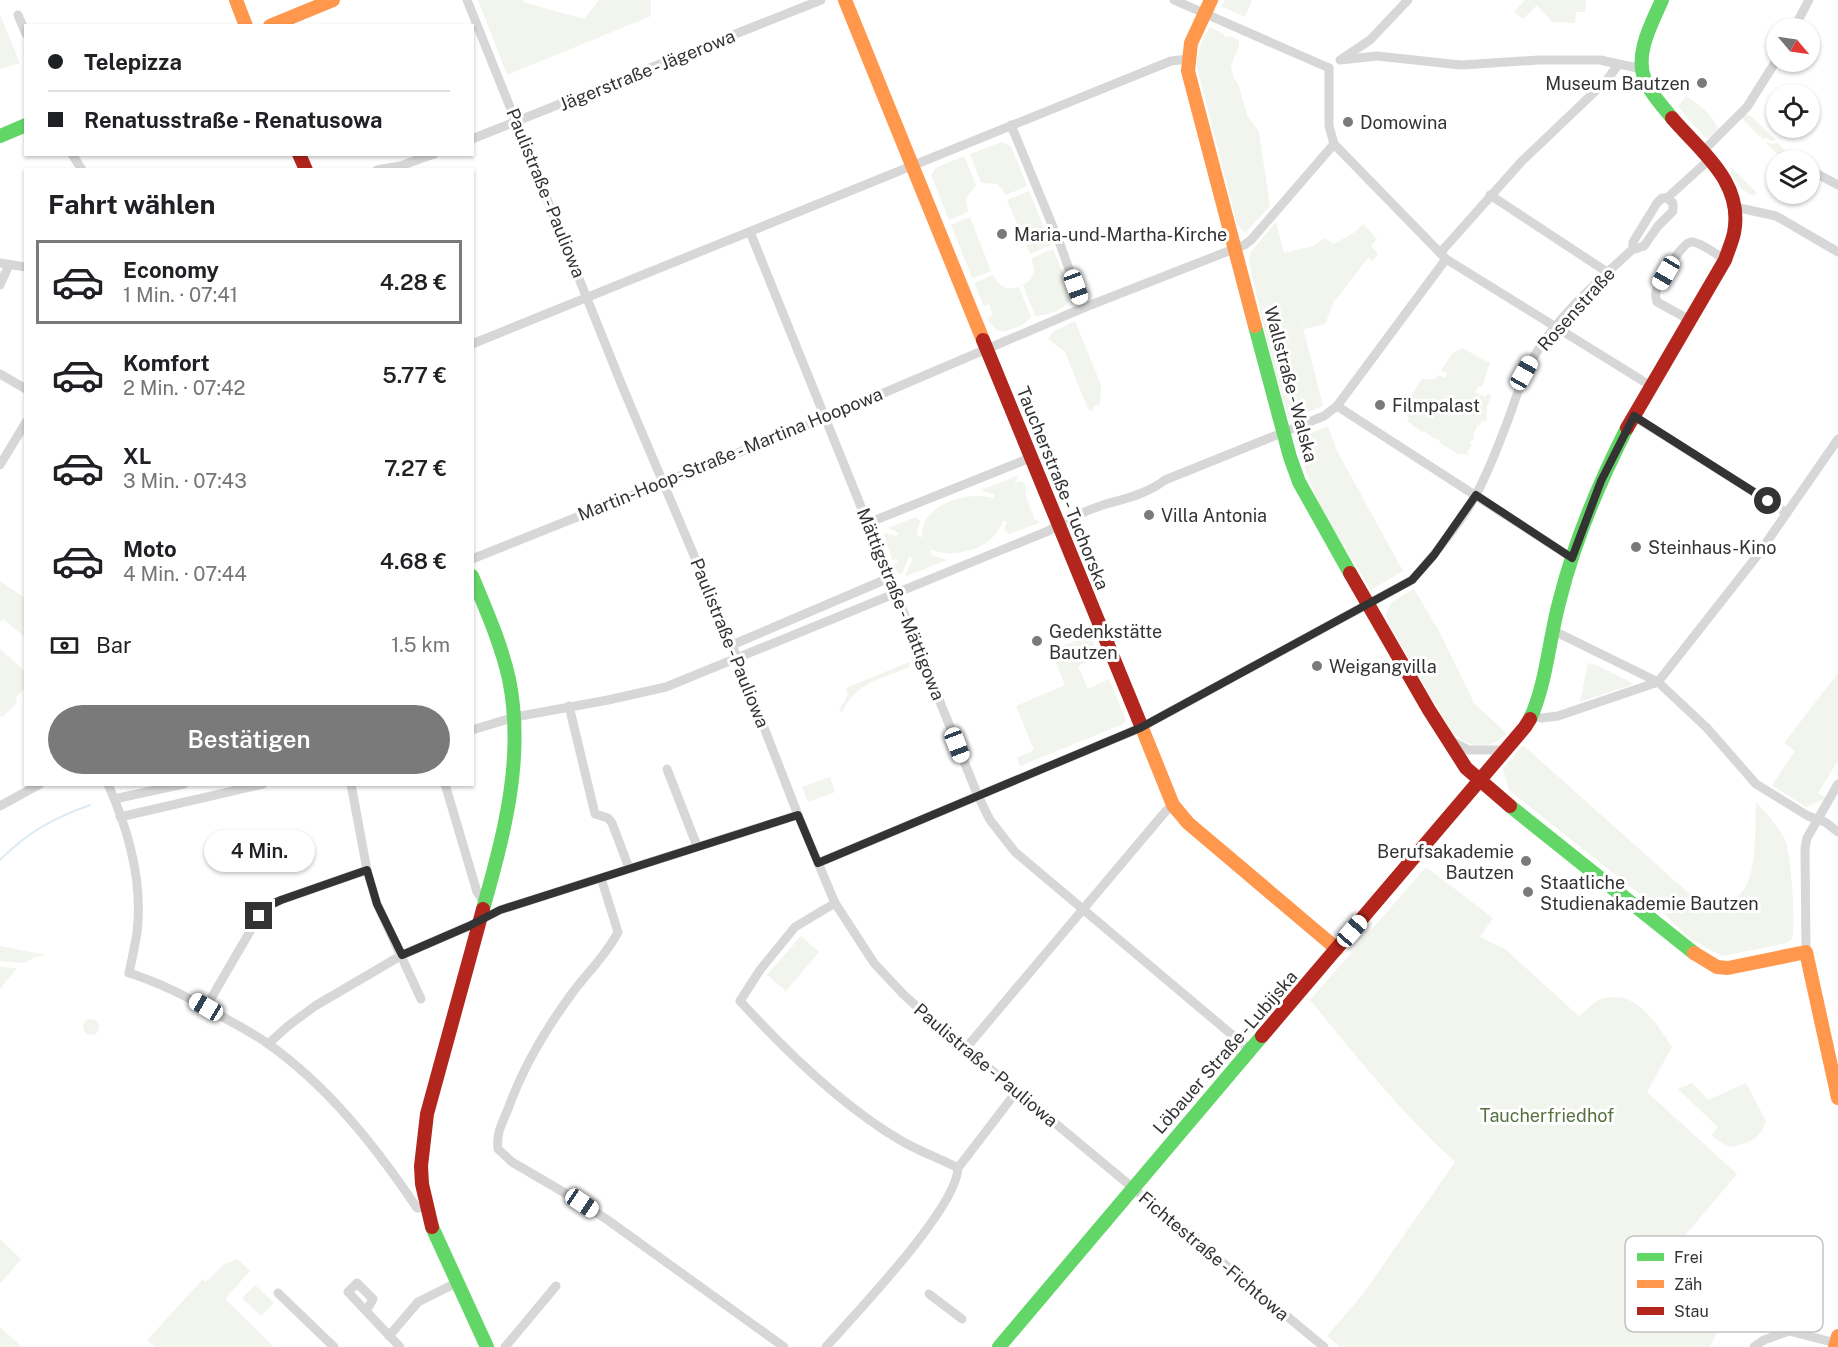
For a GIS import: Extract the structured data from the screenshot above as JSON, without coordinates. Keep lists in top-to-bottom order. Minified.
{"streets":{"street":["Jägerstraße - Jägerowa","Paulistraße - Pauliowa","Rosenstraße","Wallstraße - Walska","Martin-Hoop-Straße - Martina Hoopowa","Taucherstraße - Tuchorska","Mättigstraße - Mättigowa","Löbauer Straße - Lubijska","Fichtestraße -Fichtowa"]},"crossings":[["Jägerstraße - Jägerowa","Paulistraße - Pauliowa"],["Paulistraße - Pauliowa","Rosenstraße"],["Paulistraße - Pauliowa","Martin-Hoop-Straße - Martina Hoopowa"],["Paulistraße - Pauliowa","Löbauer Straße - Lubijska"],["Paulistraße - Pauliowa","Fichtestraße -Fichtowa"],["Rosenstraße","Wallstraße - Walska"],["Rosenstraße","Taucherstraße - Tuchorska"],["Rosenstraße","Mättigstraße - Mättigowa"],["Wallstraße - Walska","Martin-Hoop-Straße - Martina Hoopowa"],["Wallstraße - Walska","Löbauer Straße - Lubijska"],["Martin-Hoop-Straße - Martina Hoopowa","Taucherstraße - Tuchorska"],["Martin-Hoop-Straße - Martina Hoopowa","Mättigstraße - Mättigowa"],["Taucherstraße - Tuchorska","Löbauer Straße - Lubijska"],["Mättigstraße - Mättigowa","Löbauer Straße - Lubijska"],["Löbauer Straße - Lubijska","Fichtestraße -Fichtowa"]],"parks":["Taucherfriedhof"],"places":["Museum Bautzen","Domowina","Maria-und-Martha-Kirche","Filmpalast","Villa Antonia","Steinhaus-Kino","Gedenkstätte Bautzen","Weigangvilla","Berufsakademie Bautzen","Staatliche Studienakademie Bautzen"],"legend":["Frei","Zäh","Stau"],"north":"bottom right","page":{"banner":["Telepizza","Renatusstraße - Renatusowa"],"heading":"Fahrt wählen","list":[{"name":"Economy","note":"1 Min. · 07:41","value":"4.28 €"},{"name":"Komfort","note":"2 Min. · 07:42","value":"5.77 €"},{"name":"XL","note":"3 Min. · 07:43","value":"7.27 €"},{"name":"Moto","note":"4 Min. · 07:44","value":"4.68 €"}],"pay":["Bar","1.5 km"],"buttons":"Bestätigen","bubble":"4 Min."}}
